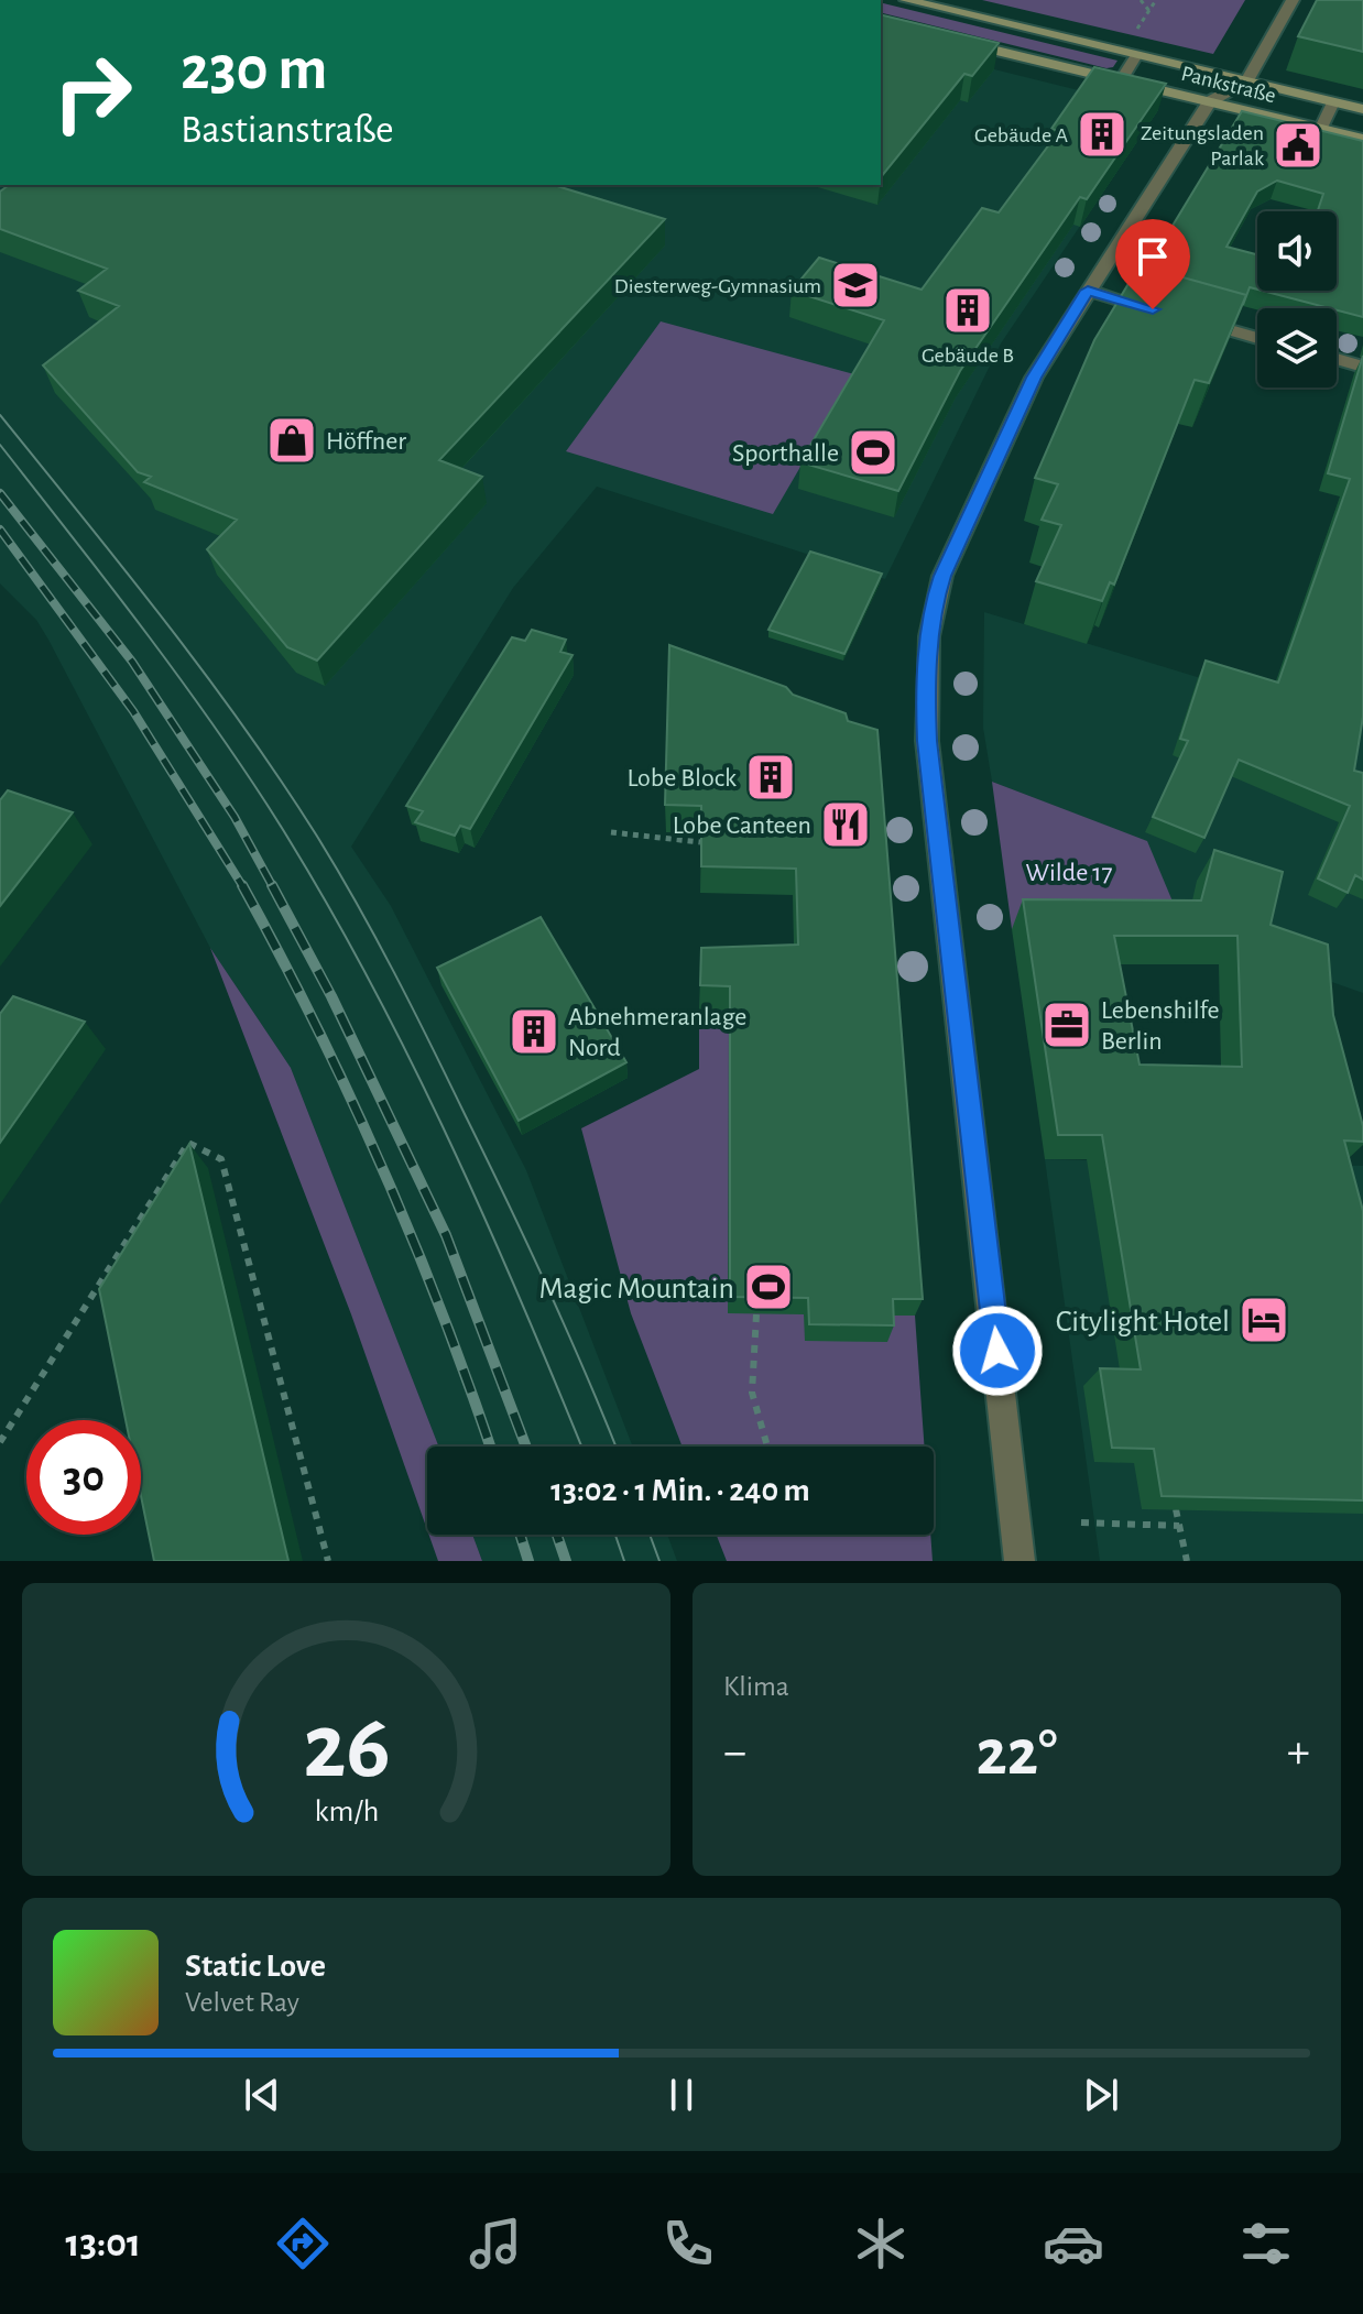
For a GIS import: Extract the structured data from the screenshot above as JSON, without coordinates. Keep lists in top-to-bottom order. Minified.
{"streets":{"main road":["Pankstraße"]},"parks":["Wilde 17"],"places":{"building":["Gebäude A","Gebäude B","Lobe Block","Abnehmeranlage Nord"],"public building":["Zeitungsladen Parlak"],"school or university":["Diesterweg-Gymnasium"],"shop":["Höffner"],"sports":["Sporthalle","Magic Mountain"],"restaurant":["Lobe Canteen"],"office":["Lebenshilfe Berlin"],"hotel":["Citylight Hotel"]},"page":{"turn":["230 m","Bastianstraße"],"limit":"30","trip":"13:02 · 1 Min. · 240 m","tile":"Klima","heat":["−","22°","+"],"song":["Static Love","Velvet Ray"],"tabs":"13:01","gauge":["26","km/h"]}}
